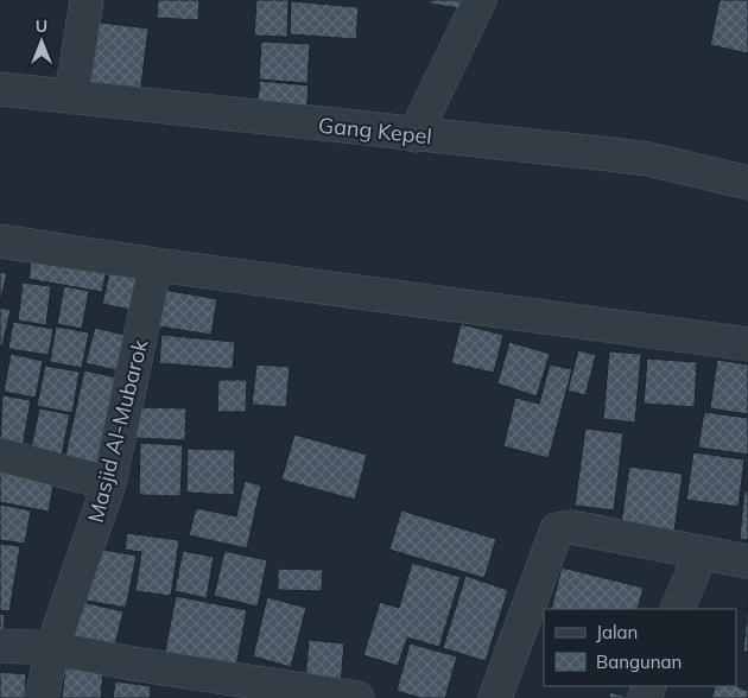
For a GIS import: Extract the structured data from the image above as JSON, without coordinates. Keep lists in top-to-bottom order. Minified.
{"streets":{"street":["Gang Kepel","Masjid Al-Mubarok"]},"legend":["Jalan","Bangunan"],"north":"top"}
